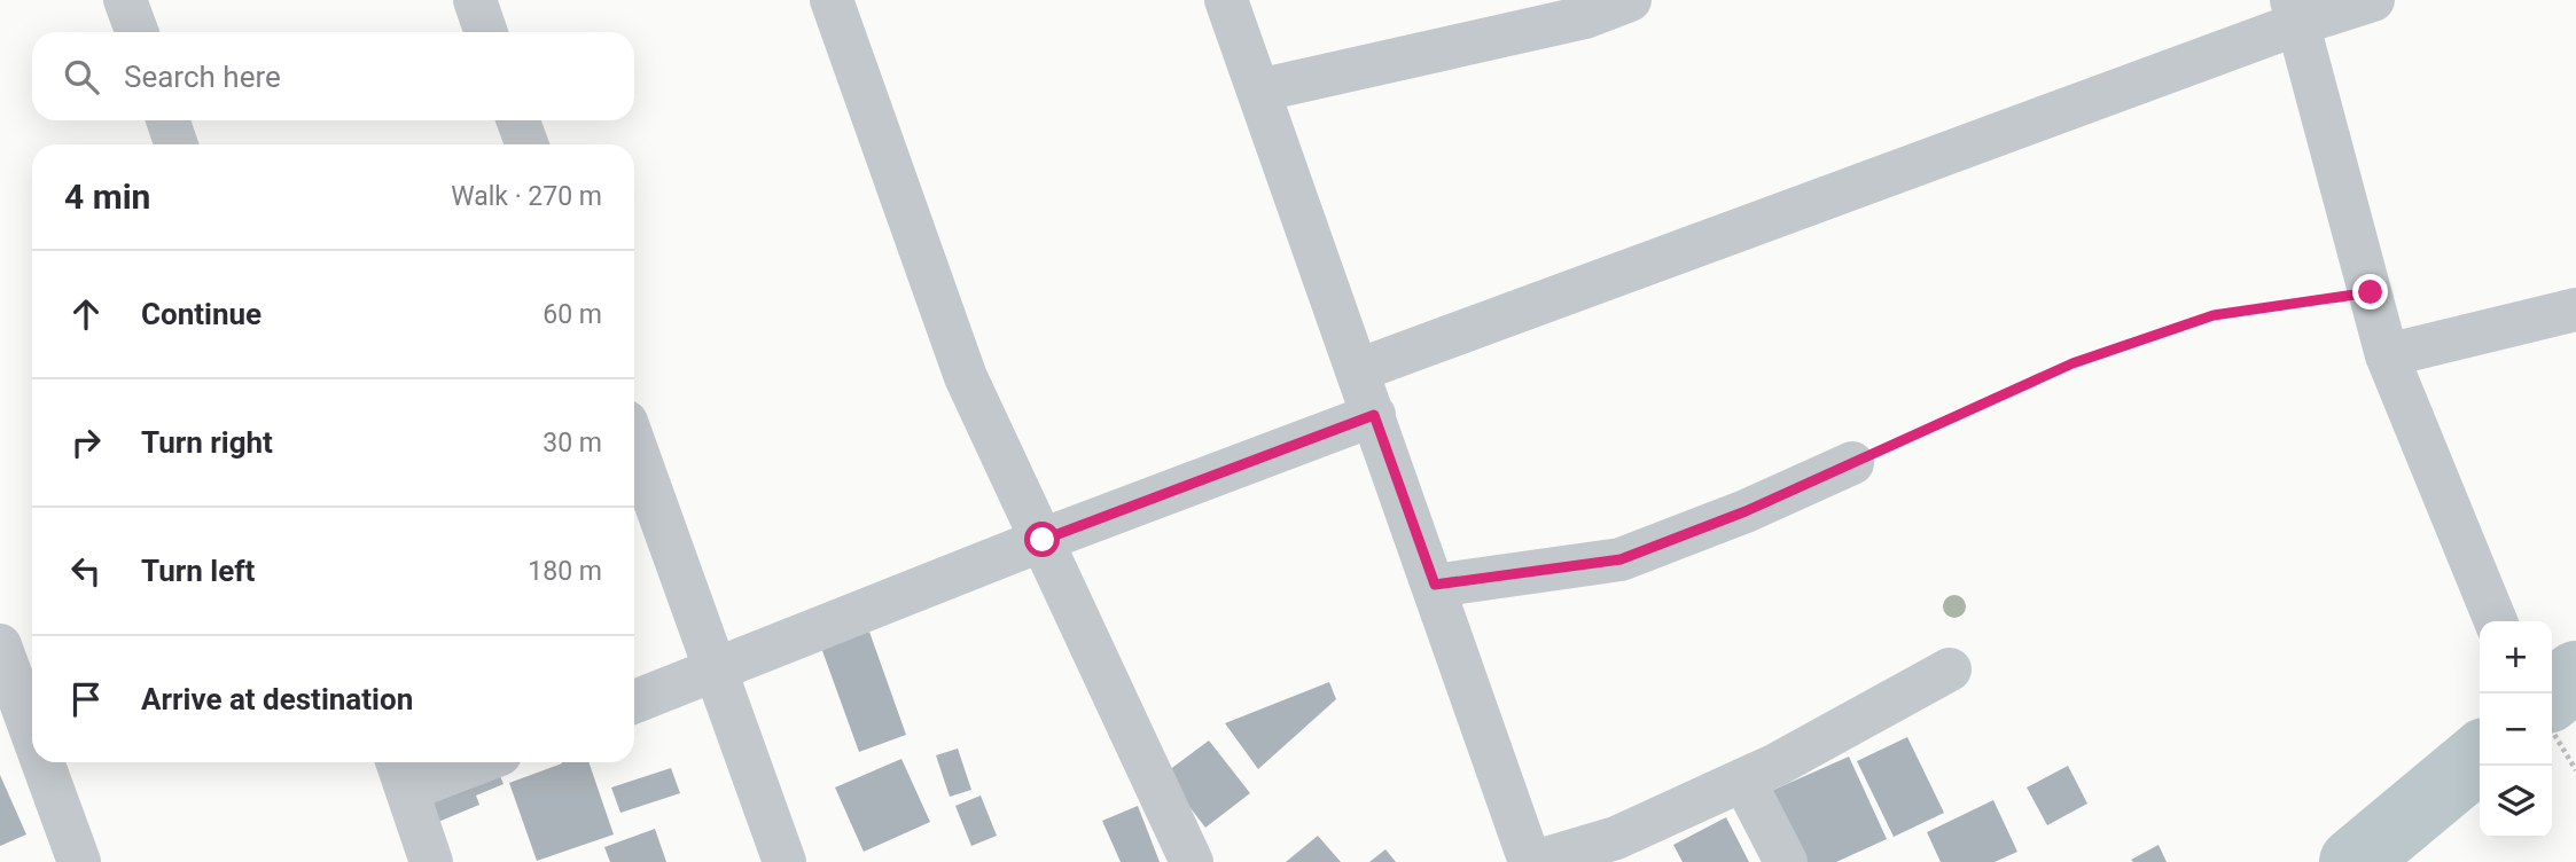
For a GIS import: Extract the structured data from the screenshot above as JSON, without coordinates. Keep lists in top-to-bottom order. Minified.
{"page":{"search":"Search here","heading":["4 min","Walk · 270 m"],"list":[["Continue","60 m"],["Turn right","30 m"],["Turn left","180 m"],"Arrive at destination"],"map_buttons":["+","−"]}}
